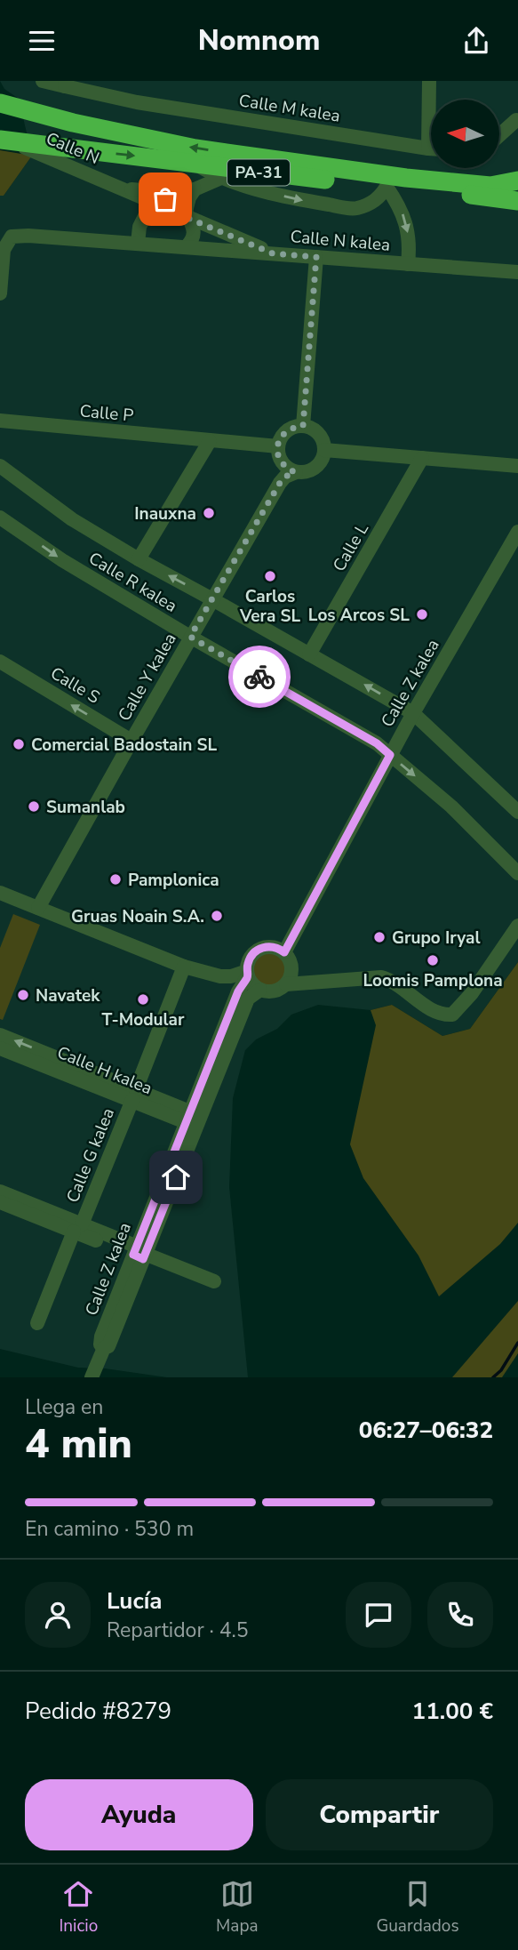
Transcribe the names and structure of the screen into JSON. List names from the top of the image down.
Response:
{
  "streets": {
    "highway": ["PA-31"],
    "street": [
      "Calle M kalea",
      "Calle N",
      "Calle N kalea",
      "Calle P",
      "Calle L",
      "Calle R kalea",
      "Calle Y kalea",
      "Calle Z kalea",
      "Calle S",
      "Calle H kalea",
      "Calle G kalea"
    ]
  },
  "crossings": [
    ["Calle N", "PA-31"],
    ["Calle N", "Calle N kalea"],
    ["Calle P", "Calle Y kalea"],
    ["Calle L", "Calle R kalea"],
    ["Calle R kalea", "Calle Y kalea"],
    ["Calle R kalea", "Calle Z kalea"],
    ["Calle Y kalea", "Calle S"],
    ["Calle Z kalea", "Calle H kalea"],
    ["Calle Z kalea", "Calle G kalea"],
    ["Calle H kalea", "Calle G kalea"]
  ],
  "one_way": ["Calle S"],
  "places": [
    "Inauxna",
    "Carlos Vera SL",
    "Los Arcos SL",
    "Comercial Badostain SL",
    "Sumanlab",
    "Pamplonica",
    "Gruas Noain S.A.",
    "Grupo Iryal",
    "Loomis Pamplona",
    "Navatek",
    "T-Modular"
  ],
  "north": "left",
  "page": {
    "header": "Nomnom",
    "heading": ["4 min", "Llega en", "06:27–06:32"],
    "panel": [
      "Lucía",
      "Repartidor · 4.5",
      "Pedido #8279",
      "11.00 €"
    ],
    "bar": "En camino · 530 m",
    "buttons": ["Ayuda", "Compartir"],
    "tabs": ["Inicio", "Mapa", "Guardados"]
  }
}
